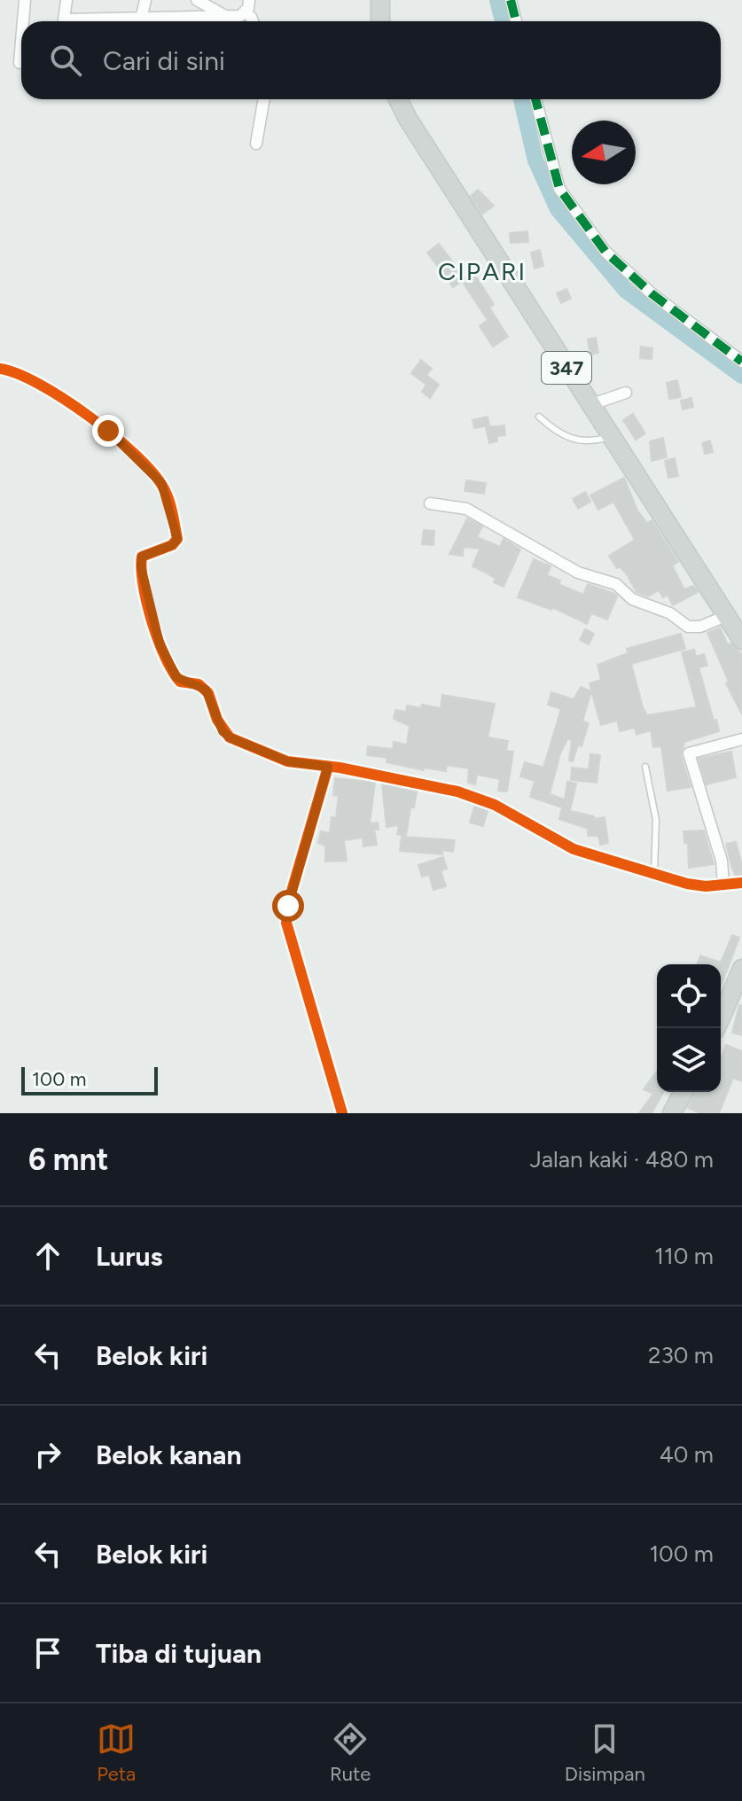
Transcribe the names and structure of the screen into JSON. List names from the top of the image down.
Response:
{
  "streets": {
    "main road": ["347"]
  },
  "districts": ["CIPARI"],
  "scale_bar": "100 m",
  "north": "left",
  "page": {
    "search": "Cari di sini",
    "scale": "100 m",
    "heading": ["6 mnt", "Jalan kaki · 480 m"],
    "list": [
      ["Lurus", "110 m"],
      ["Belok kiri", "230 m"],
      ["Belok kanan", "40 m"],
      ["Belok kiri", "100 m"],
      "Tiba di tujuan"
    ],
    "nav": ["Peta", "Rute", "Disimpan"]
  }
}
